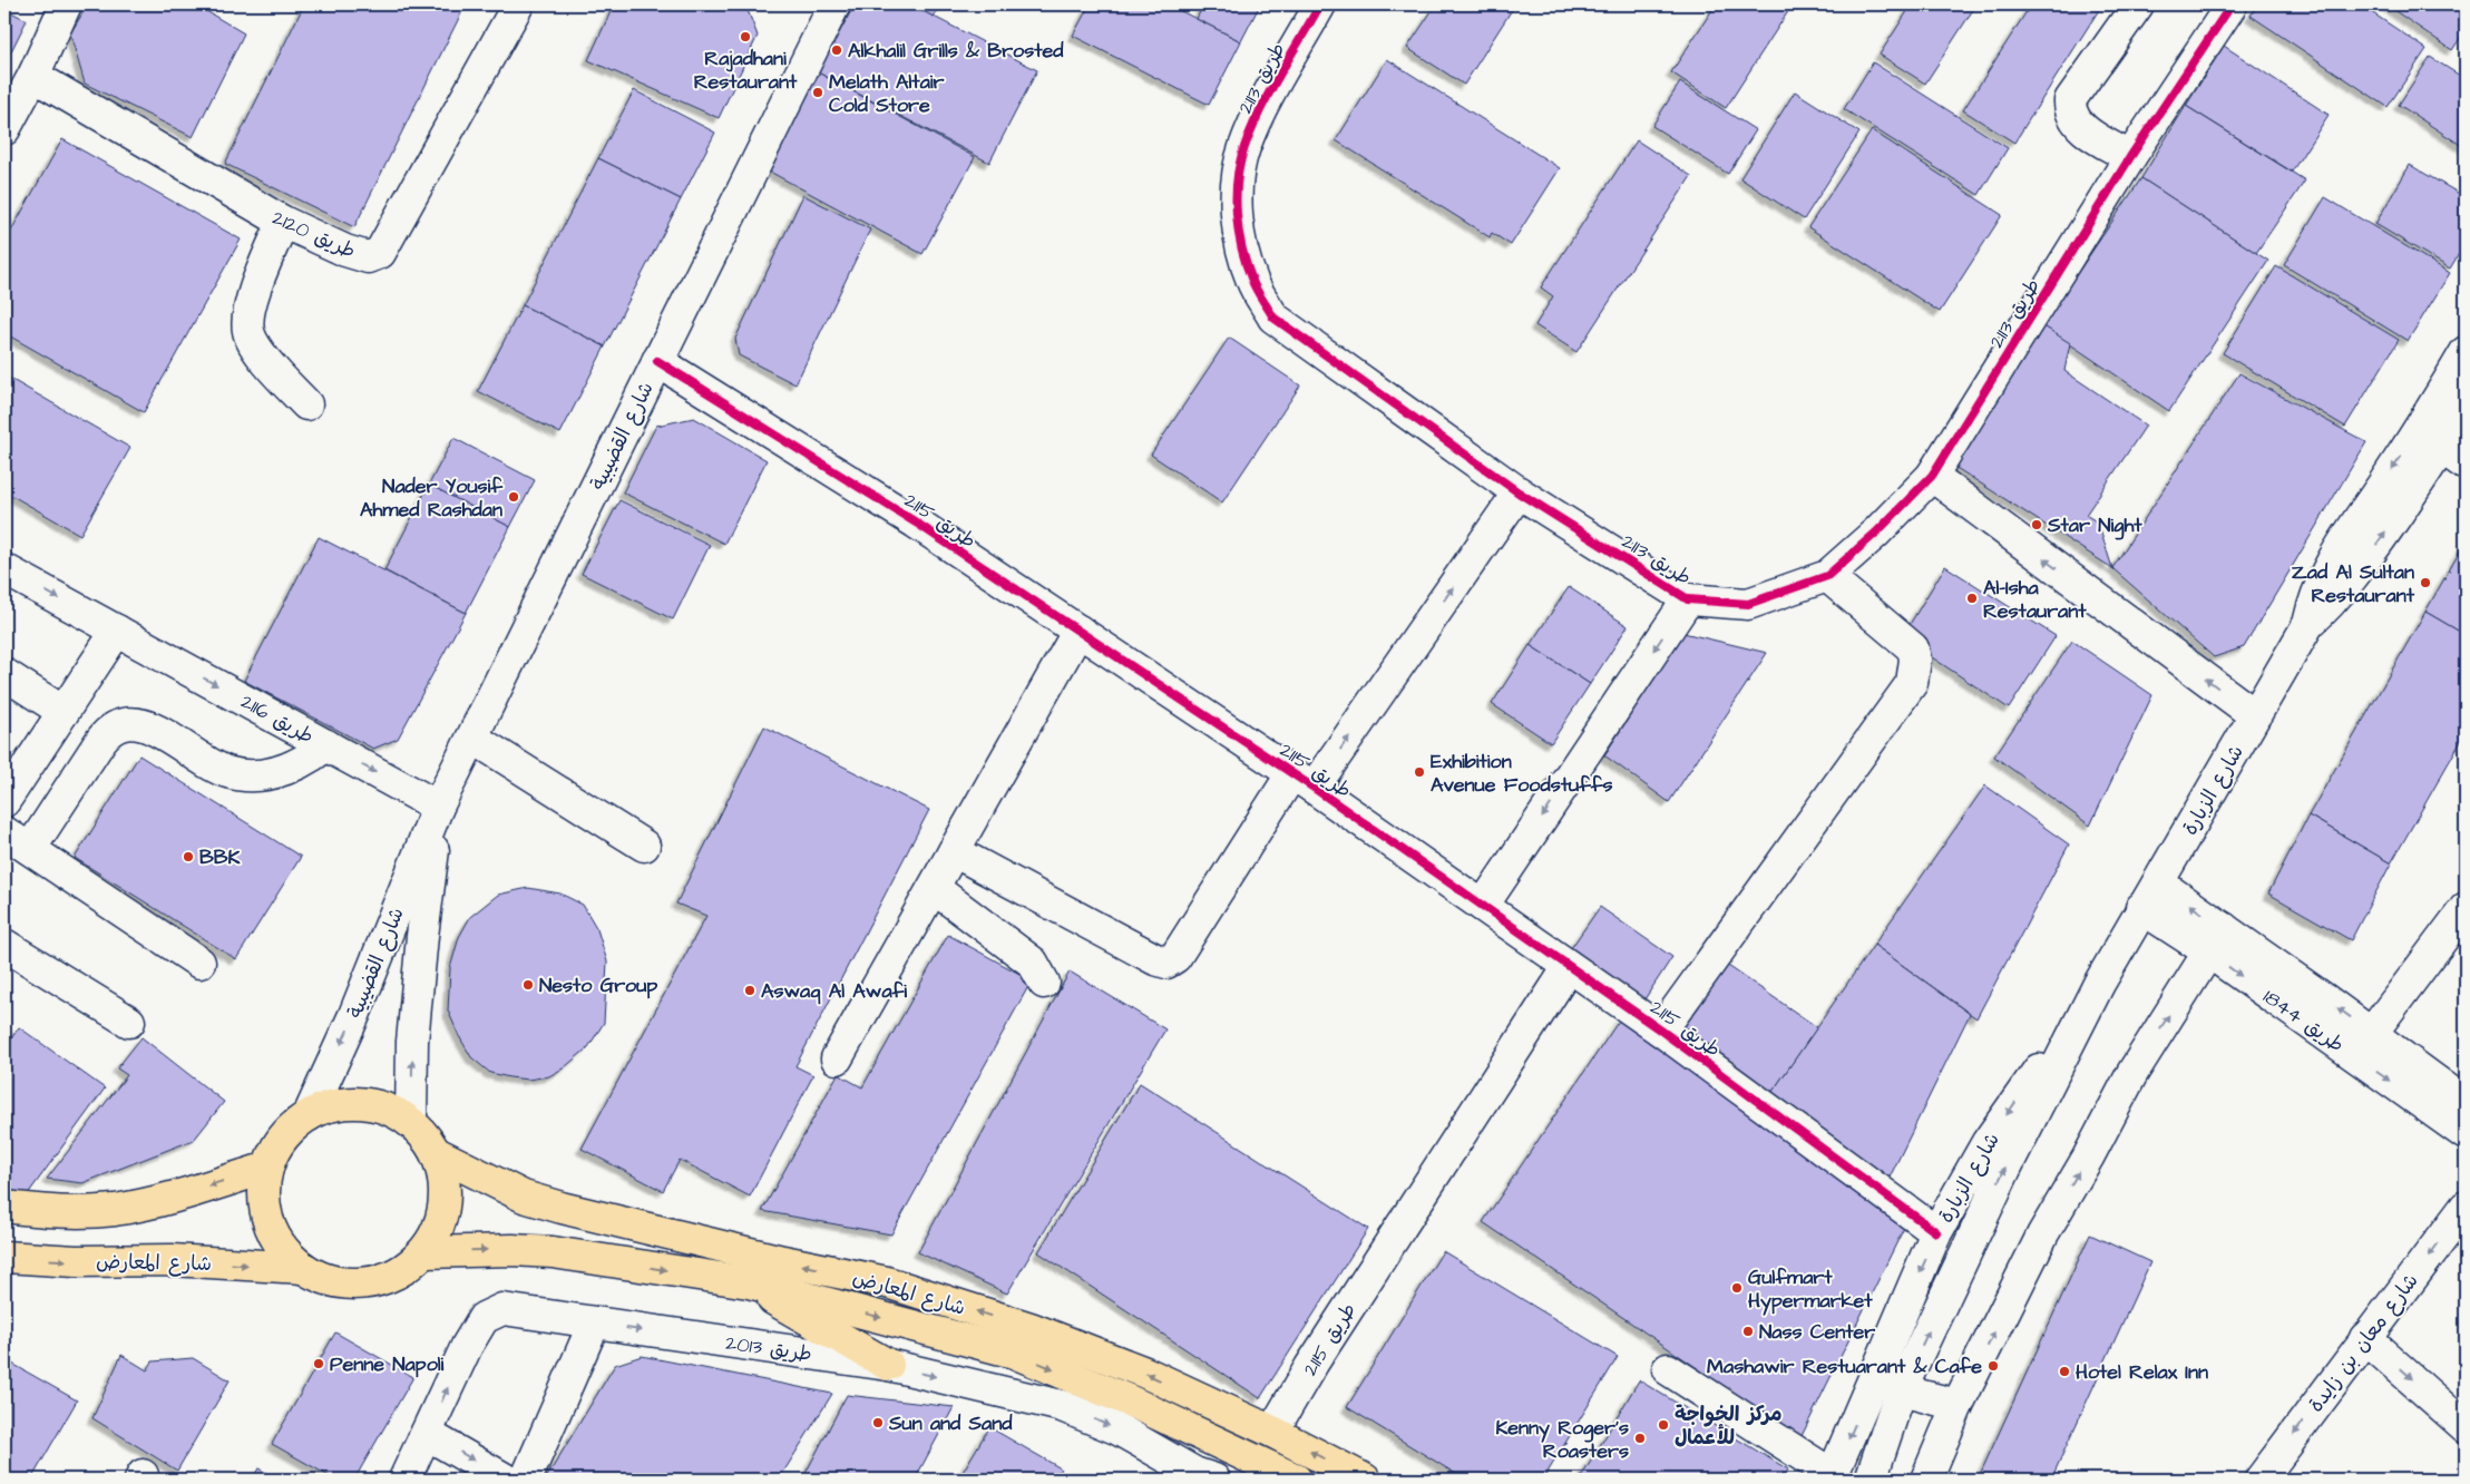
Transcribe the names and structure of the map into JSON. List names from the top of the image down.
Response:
{
  "streets": {
    "main road": ["شارع المعارض"],
    "street": [
      "طريق 2113",
      "طريق 2120",
      "شارع القضيبية",
      "طريق 2115",
      "طريق 2116",
      "شارع الزبارة",
      "طريق 1844",
      "شارع معان بن زايدة",
      "طريق 2013"
    ]
  },
  "crossings": [
    ["طريق 2113", "طريق 2115"],
    ["شارع القضيبية", "طريق 2115"],
    ["شارع القضيبية", "طريق 2116"],
    ["شارع القضيبية", "شارع المعارض"],
    ["طريق 2115", "شارع الزبارة"],
    ["طريق 2115", "شارع المعارض"],
    ["شارع الزبارة", "طريق 1844"]
  ],
  "one_way": ["شارع معان بن زايدة", "طريق 2013"],
  "places": [
    "Rajadhani Restaurant",
    "Alkhalil Grills & Brosted",
    "Melath Altair Cold Store",
    "Nader Yousif Ahmed Rashdan",
    "Star Night",
    "Zad Al Sultan Restaurant",
    "Al-Isha Restaurant",
    "Exhibition Avenue Foodstuffs",
    "BBK",
    "Nesto Group",
    "Aswaq Al Awafi",
    "Gulfmart Hypermarket",
    "Nass Center",
    "Penne Napoli",
    "Mashawir Restuarant & Cafe",
    "Hotel Relax Inn",
    "Sun and Sand",
    "مركز الخواجة للأعمال",
    "Kenny Roger's Roasters"
  ]
}
